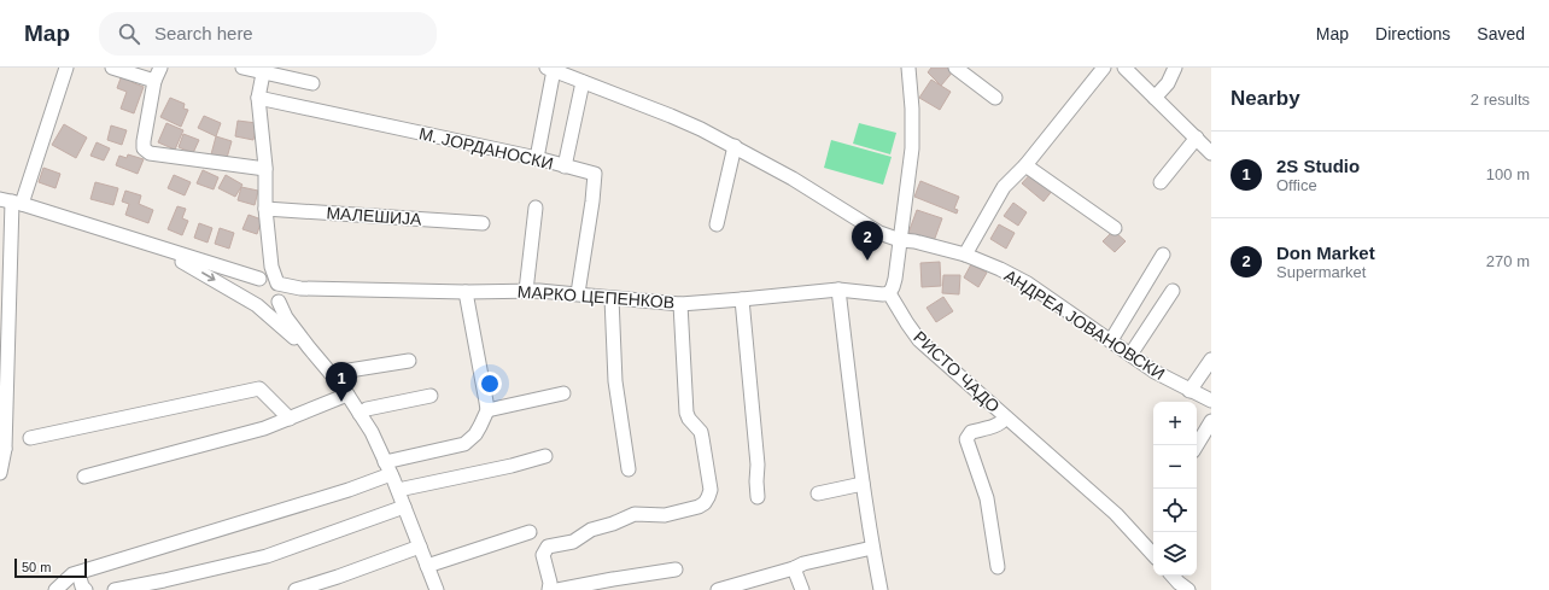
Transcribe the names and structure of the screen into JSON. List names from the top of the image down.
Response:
{
  "streets": {
    "street": [
      "М. ЈОРДАНОСКИ",
      "МАЛЕШИЈА",
      "МАРКО ЦЕПЕНКОВ",
      "АНДРЕА ЈОВАНОВСКИ",
      "РИСТО ЧАДО"
    ]
  },
  "crossings": [
    ["М. ЈОРДАНОСКИ", "МАРКО ЦЕПЕНКОВ"],
    ["МАРКО ЦЕПЕНКОВ", "РИСТО ЧАДО"]
  ],
  "scale_bar": "50 m",
  "page": {
    "header": "Map",
    "search": "Search here",
    "nav": ["Map", "Directions", "Saved"],
    "heading": ["Nearby", "2 results"],
    "list": [
      {
        "mark": "1",
        "name": "2S Studio",
        "note": "Office",
        "value": "100 m"
      },
      {
        "mark": "2",
        "name": "Don Market",
        "note": "Supermarket",
        "value": "270 m"
      }
    ],
    "pins": ["2", "1"],
    "map_buttons": ["+", "−"],
    "scale": "50 m"
  }
}
